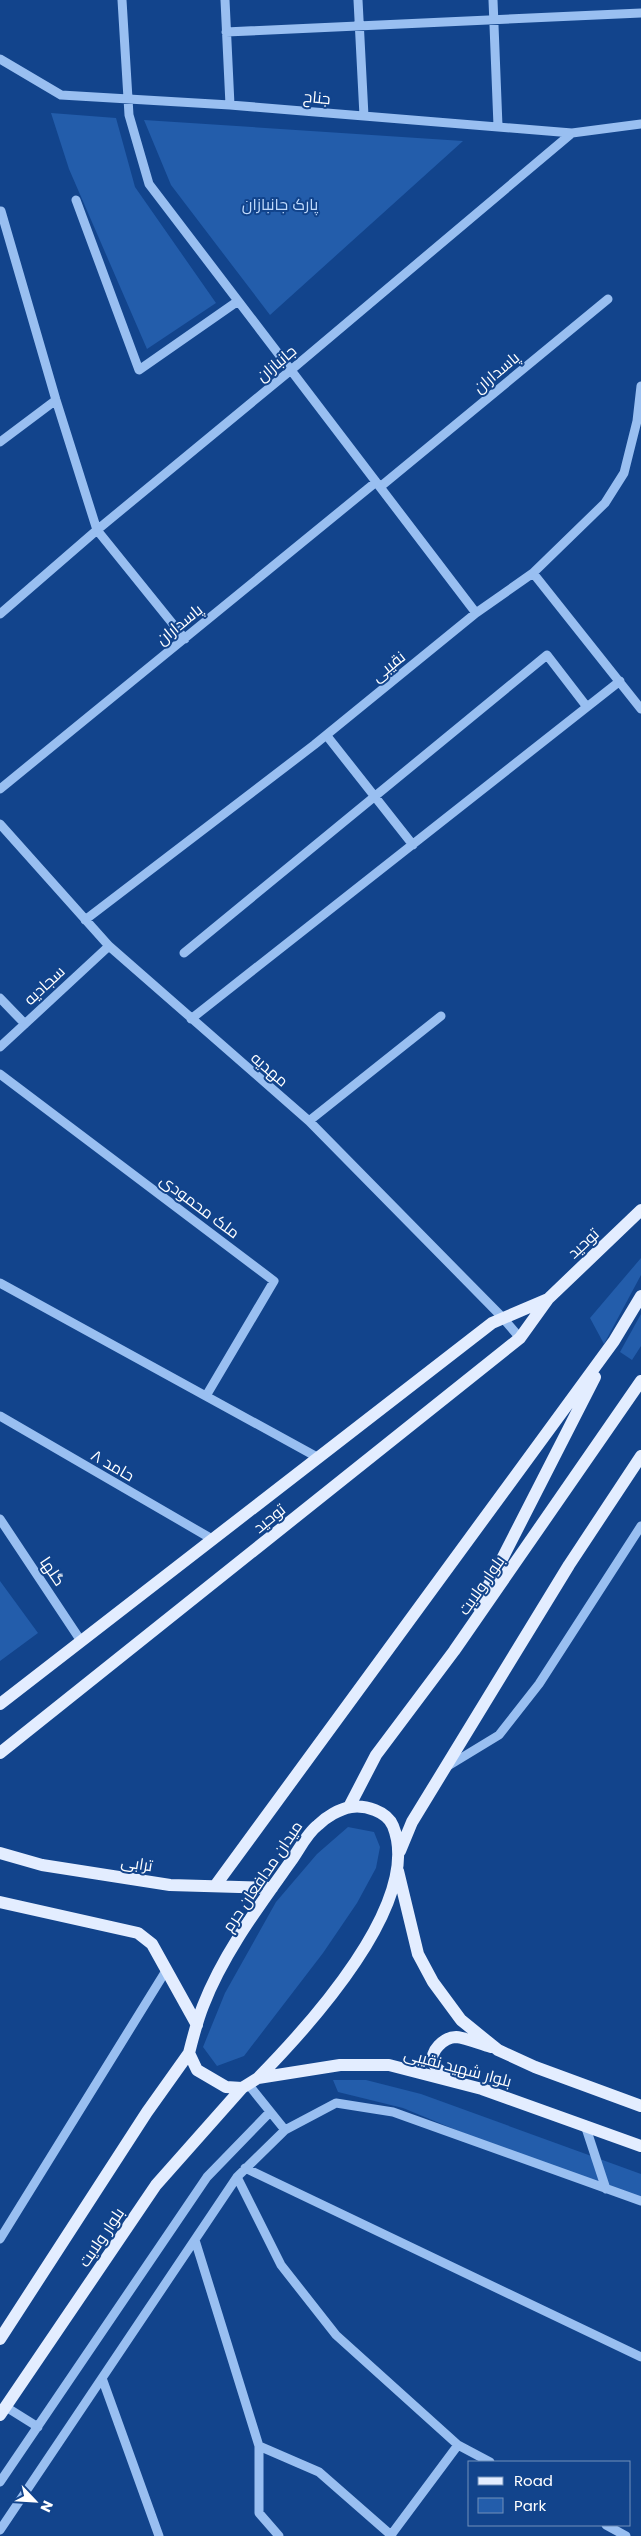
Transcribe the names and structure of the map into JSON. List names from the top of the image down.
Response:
{
  "streets": {
    "main road": [
      "توحید",
      "بلوار ولایت",
      "ترابی",
      "میدان مدافعان حرم",
      "بلوار شهید نقیبی"
    ],
    "street": [
      "جناح",
      "جانبازان",
      "پاسداران",
      "نقیبی",
      "سجادیه",
      "مهدیه",
      "ملک محمودی",
      "حامد ۸",
      "گلها"
    ]
  },
  "crossings": [
    ["جناح", "جانبازان"],
    ["نقیبی", "مهدیه"],
    ["سجادیه", "مهدیه"],
    ["مهدیه", "توحید"],
    ["توحید", "حامد ۸"],
    ["توحید", "گلها"],
    ["بلوار ولایت", "میدان مدافعان حرم"],
    ["بلوار ولایت", "بلوار شهید نقیبی"],
    ["ترابی", "میدان مدافعان حرم"]
  ],
  "parks": ["پارک جانبازان"],
  "legend": ["Road", "Park"],
  "north": "bottom right"
}
